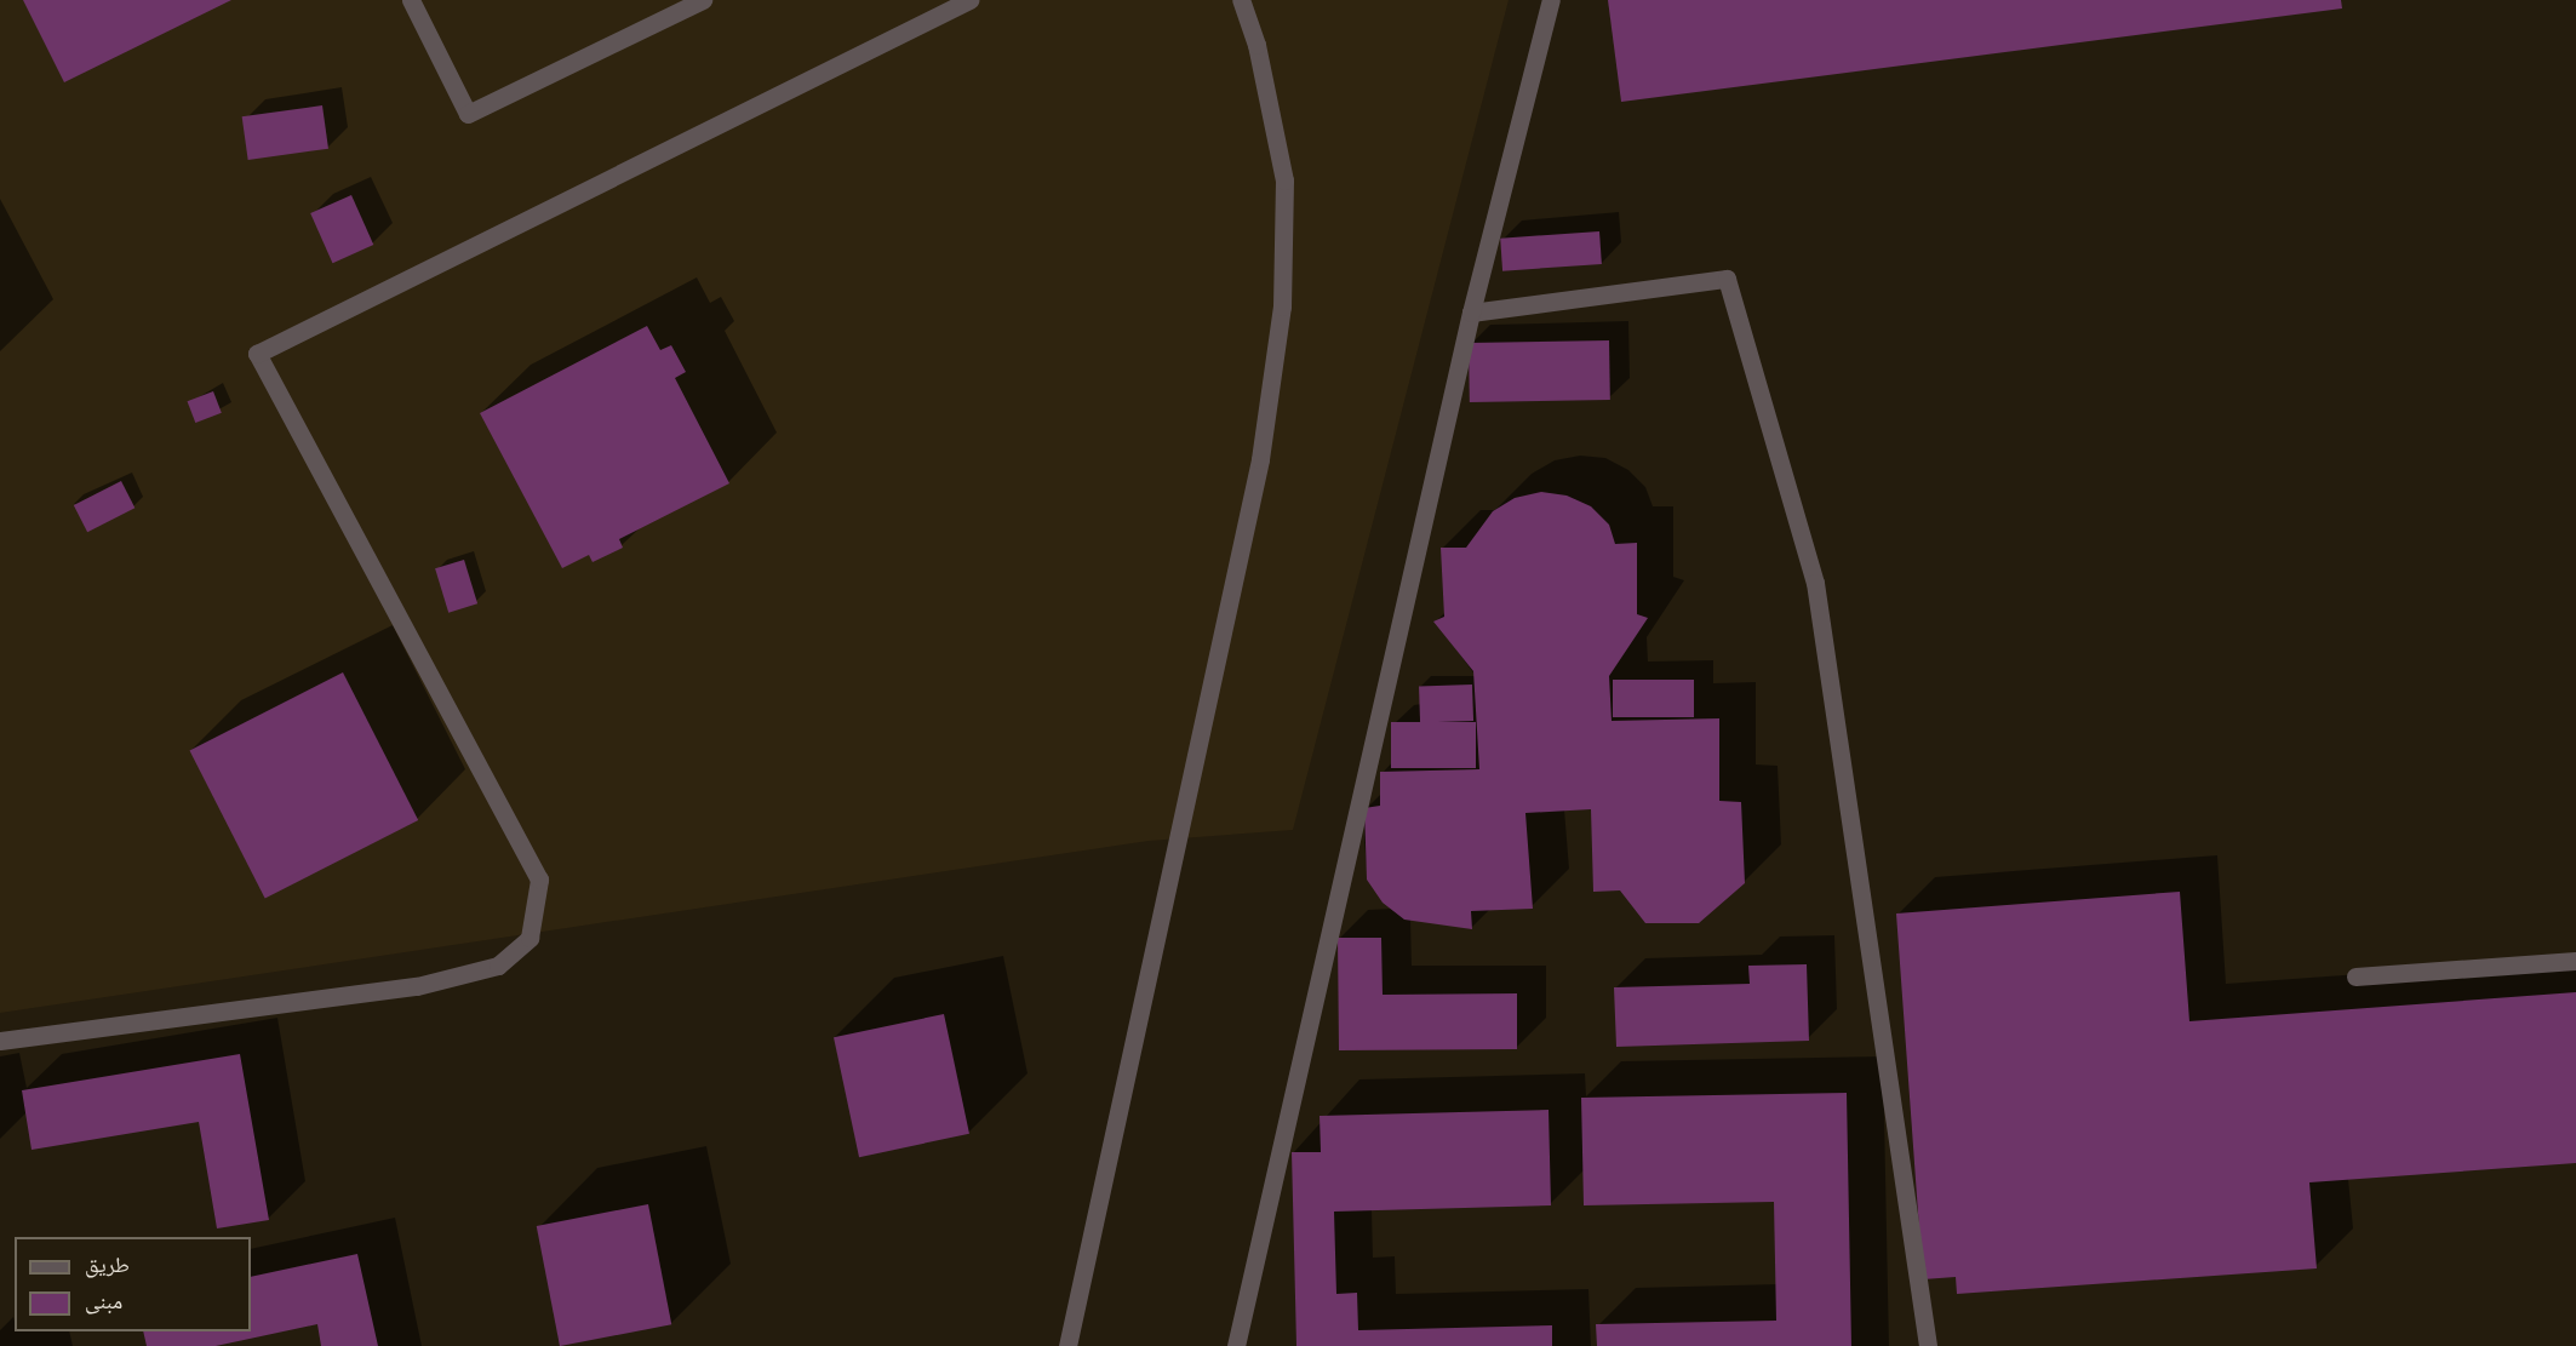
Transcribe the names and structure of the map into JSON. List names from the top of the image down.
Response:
{
  "legend": ["طريق", "مبنى"]
}
